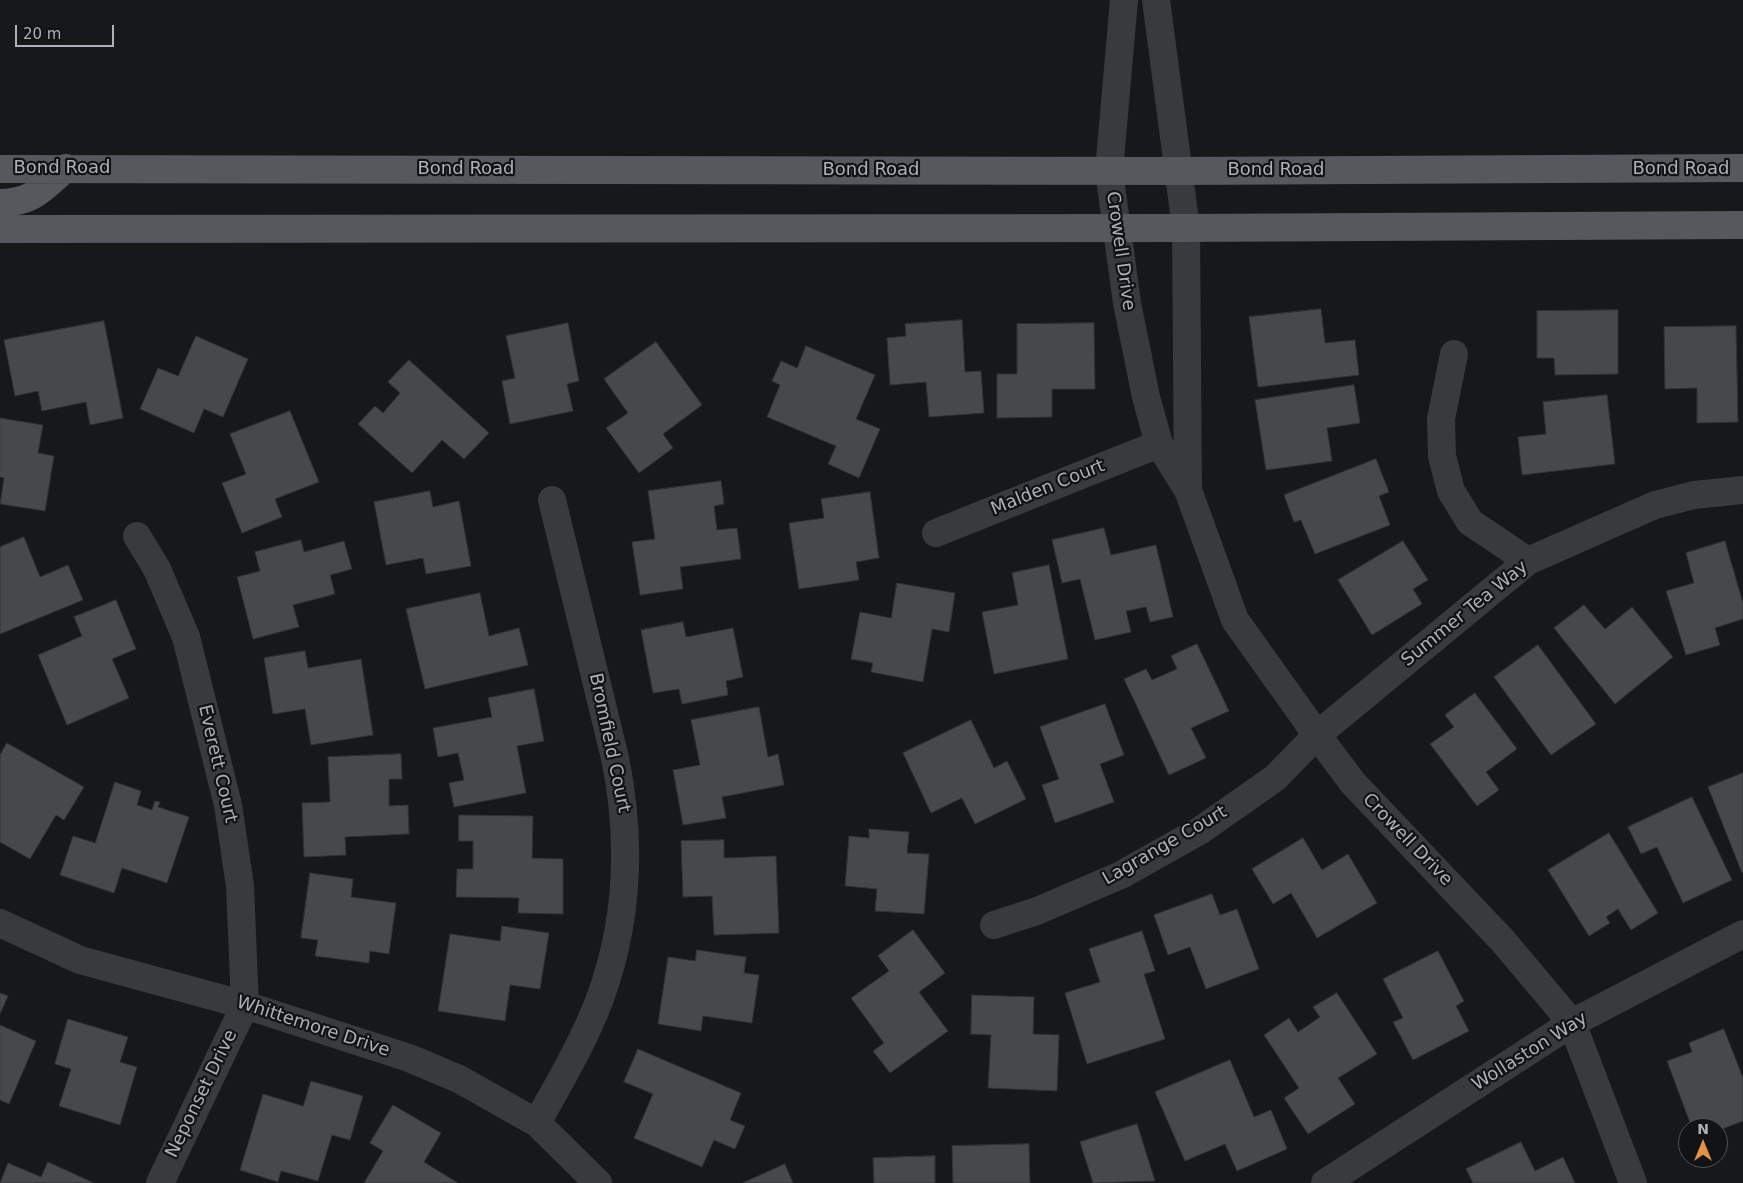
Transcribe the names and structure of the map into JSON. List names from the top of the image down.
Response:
{
  "streets": {
    "main road": ["Bond Road"],
    "street": [
      "Crowell Drive",
      "Malden Court",
      "Summer Tea Way",
      "Bromfield Court",
      "Everett Court",
      "Lagrange Court",
      "Whittemore Drive",
      "Wollaston Way",
      "Neponset Drive"
    ]
  },
  "crossings": [
    ["Bond Road", "Crowell Drive"],
    ["Crowell Drive", "Malden Court"],
    ["Crowell Drive", "Summer Tea Way"],
    ["Crowell Drive", "Lagrange Court"],
    ["Crowell Drive", "Wollaston Way"],
    ["Summer Tea Way", "Lagrange Court"],
    ["Bromfield Court", "Whittemore Drive"],
    ["Everett Court", "Whittemore Drive"],
    ["Everett Court", "Neponset Drive"],
    ["Whittemore Drive", "Neponset Drive"]
  ],
  "scale_bar": "20 m",
  "north": "top"
}
